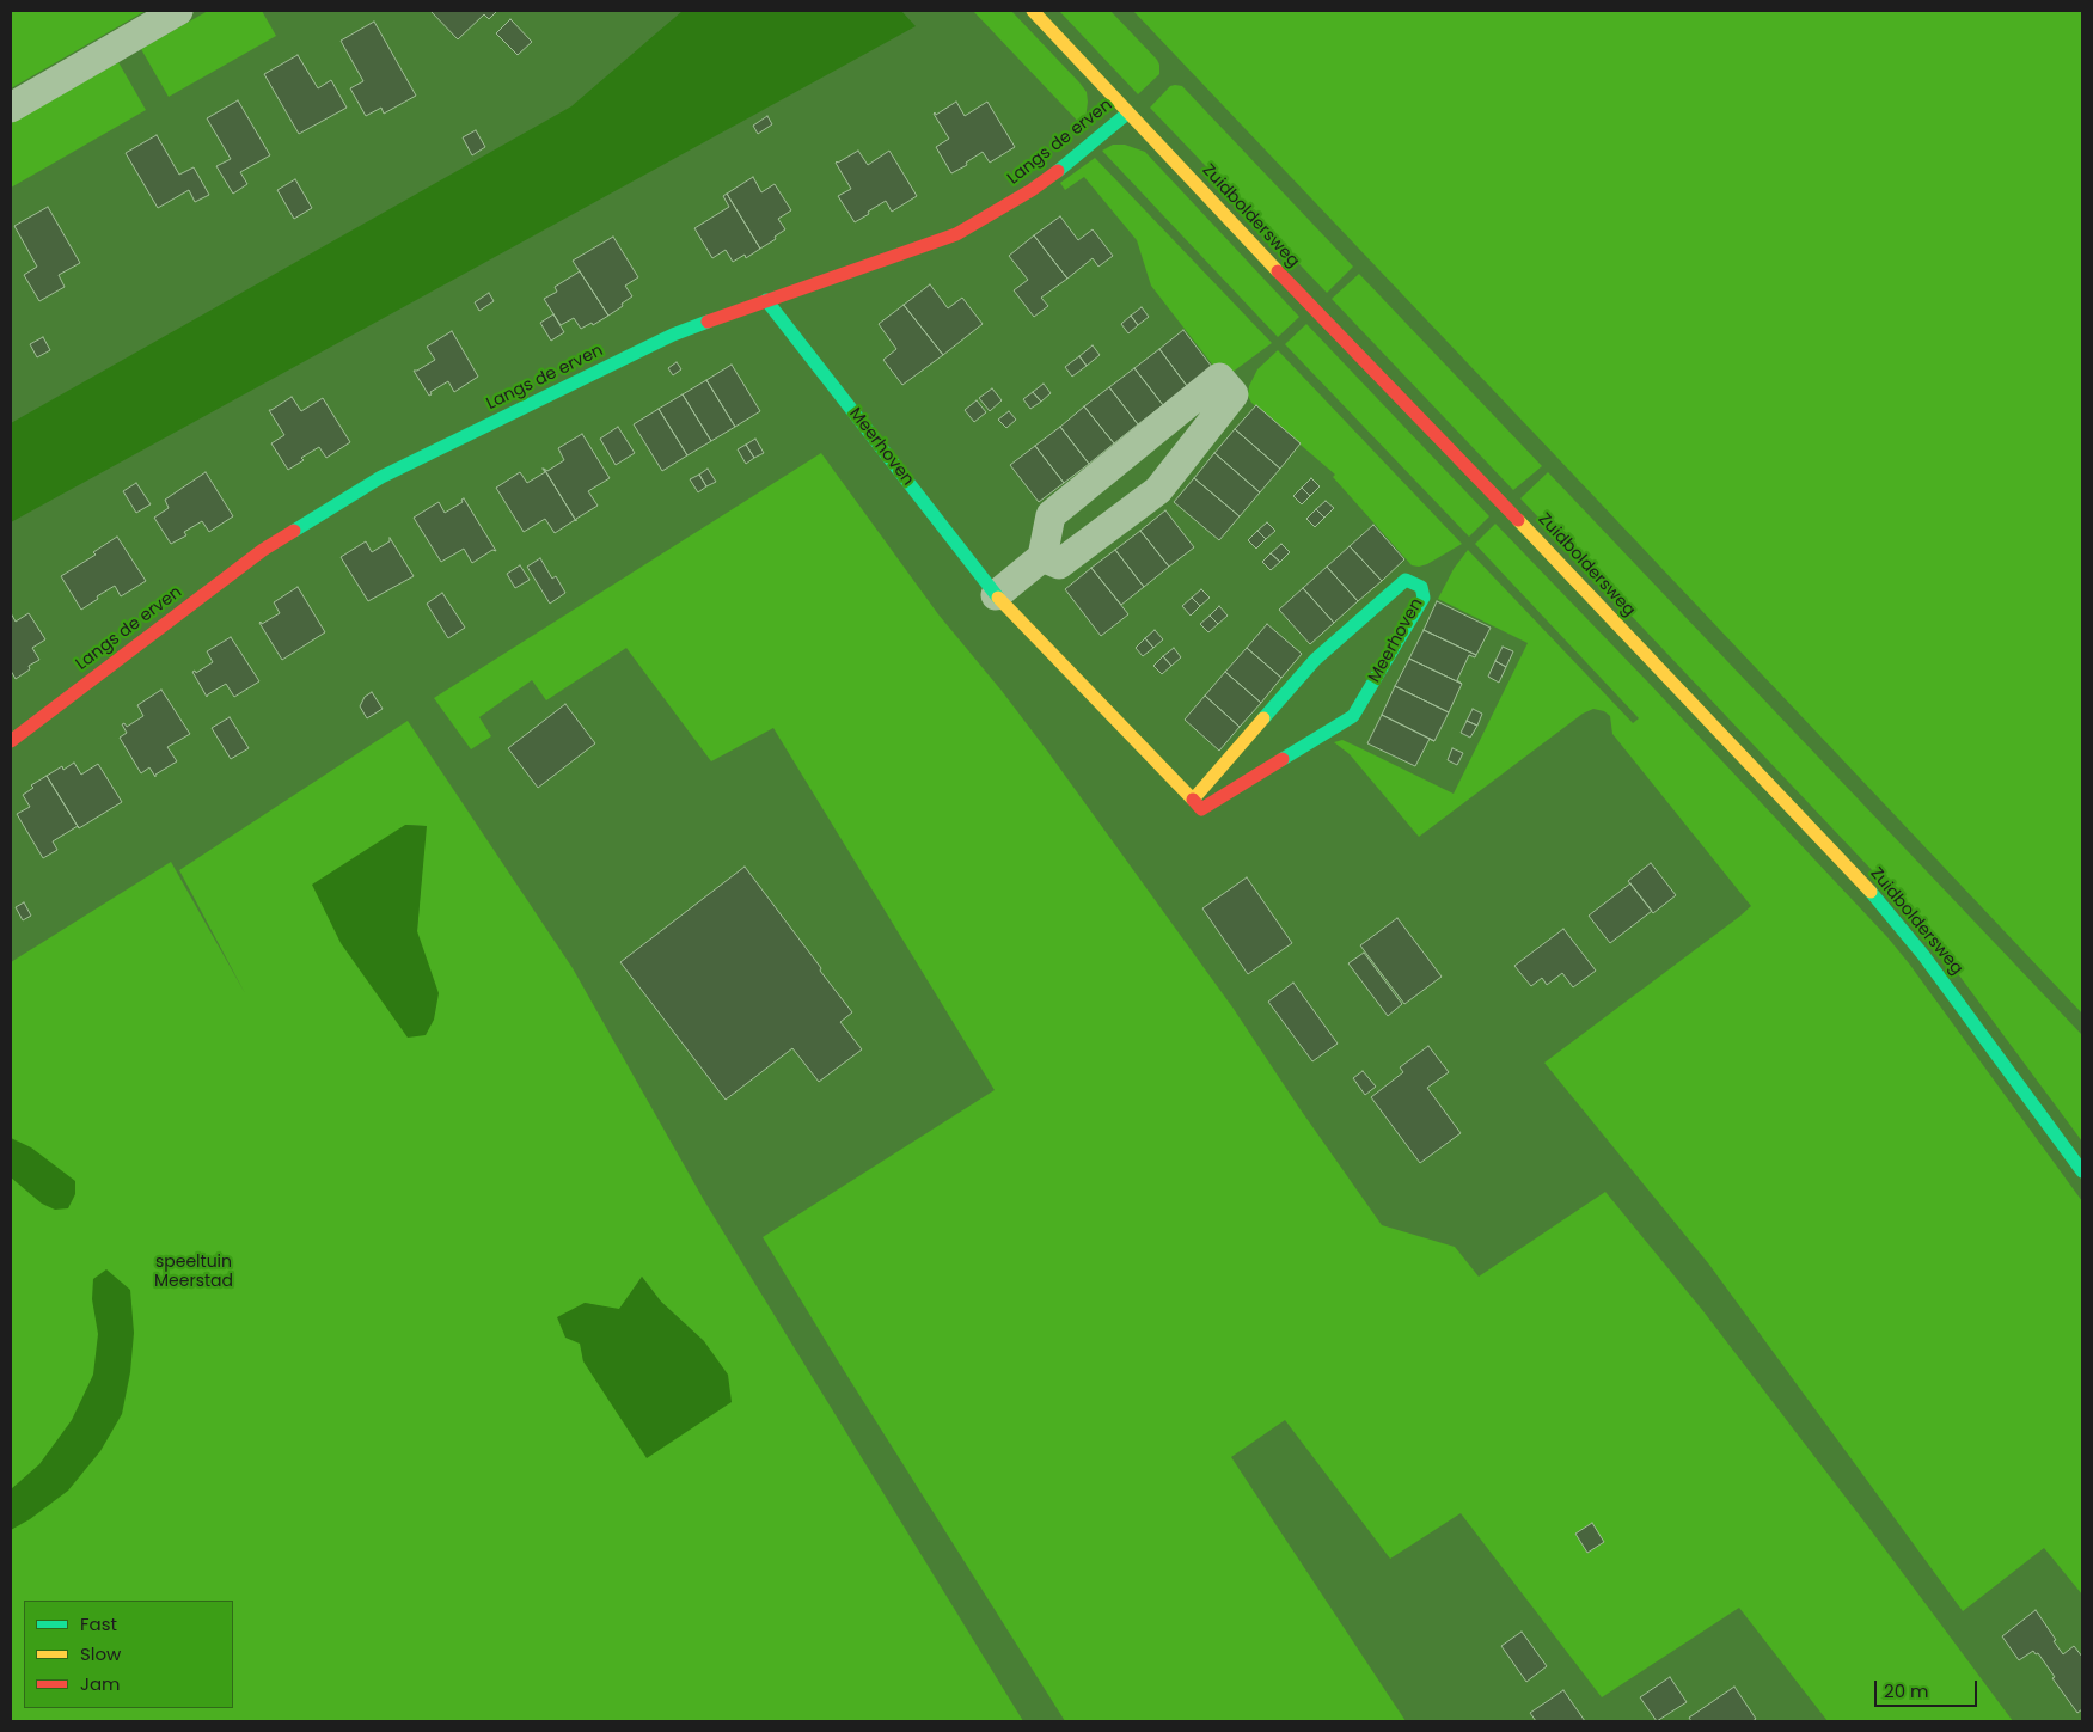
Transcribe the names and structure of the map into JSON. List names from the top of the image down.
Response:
{
  "streets": {
    "street": ["Langs de erven", "Zuidboldersweg", "Meerhoven"]
  },
  "crossings": [
    ["Langs de erven", "Zuidboldersweg"],
    ["Langs de erven", "Meerhoven"]
  ],
  "parks": ["speeltuin Meerstad"],
  "legend": ["Fast", "Slow", "Jam"],
  "scale_bar": "20 m"
}
